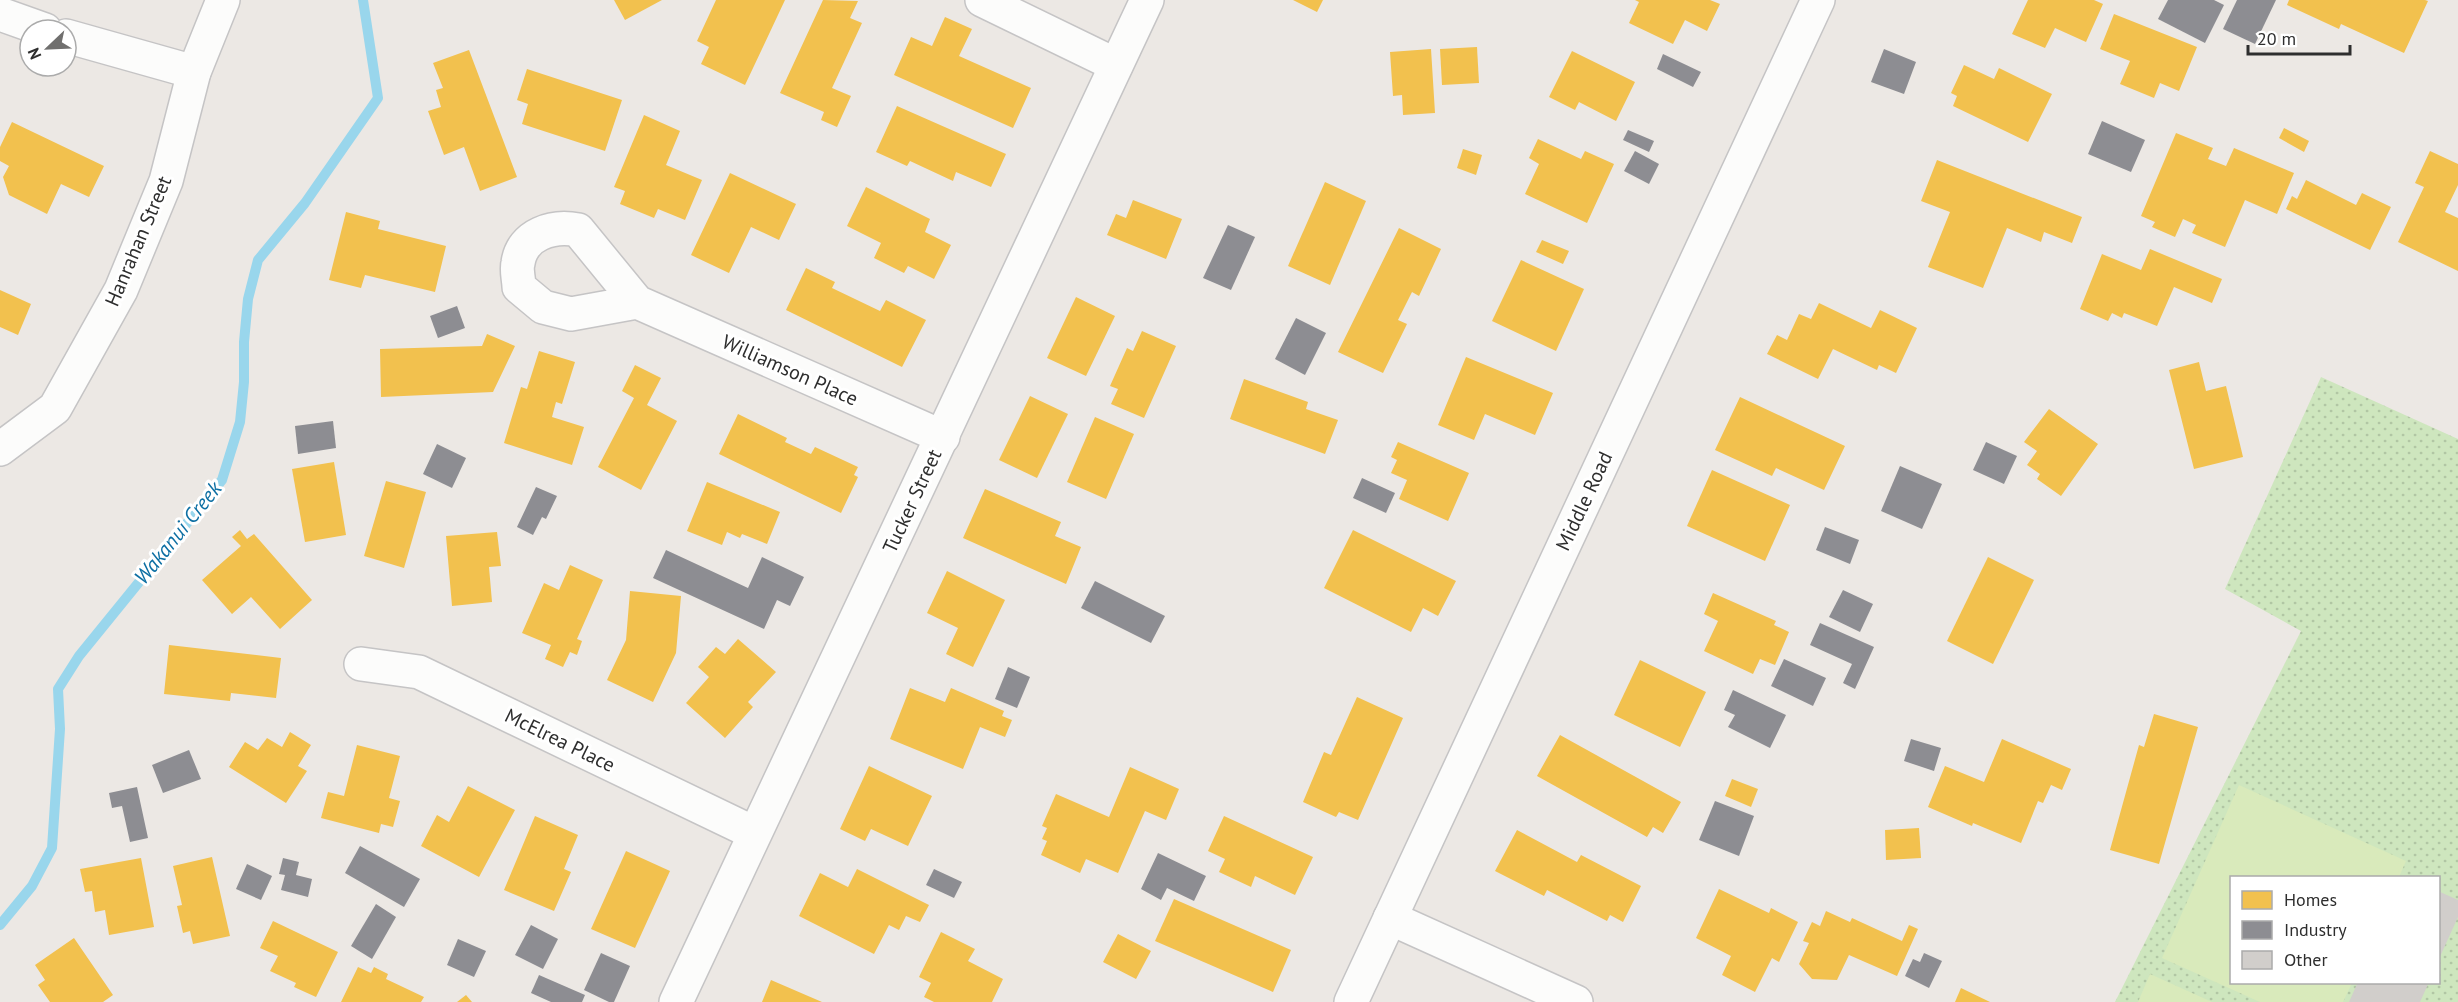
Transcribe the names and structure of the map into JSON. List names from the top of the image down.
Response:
{
  "streets": {
    "street": [
      "Hanrahan Street",
      "Williamson Place",
      "Tucker Street",
      "Middle Road",
      "McElrea Place"
    ]
  },
  "crossings": [
    ["Williamson Place", "Tucker Street"],
    ["Tucker Street", "McElrea Place"]
  ],
  "water": ["Wakanui Creek"],
  "legend": ["Homes", "Industry", "Other"],
  "scale_bar": "20 m",
  "north": "bottom left"
}
